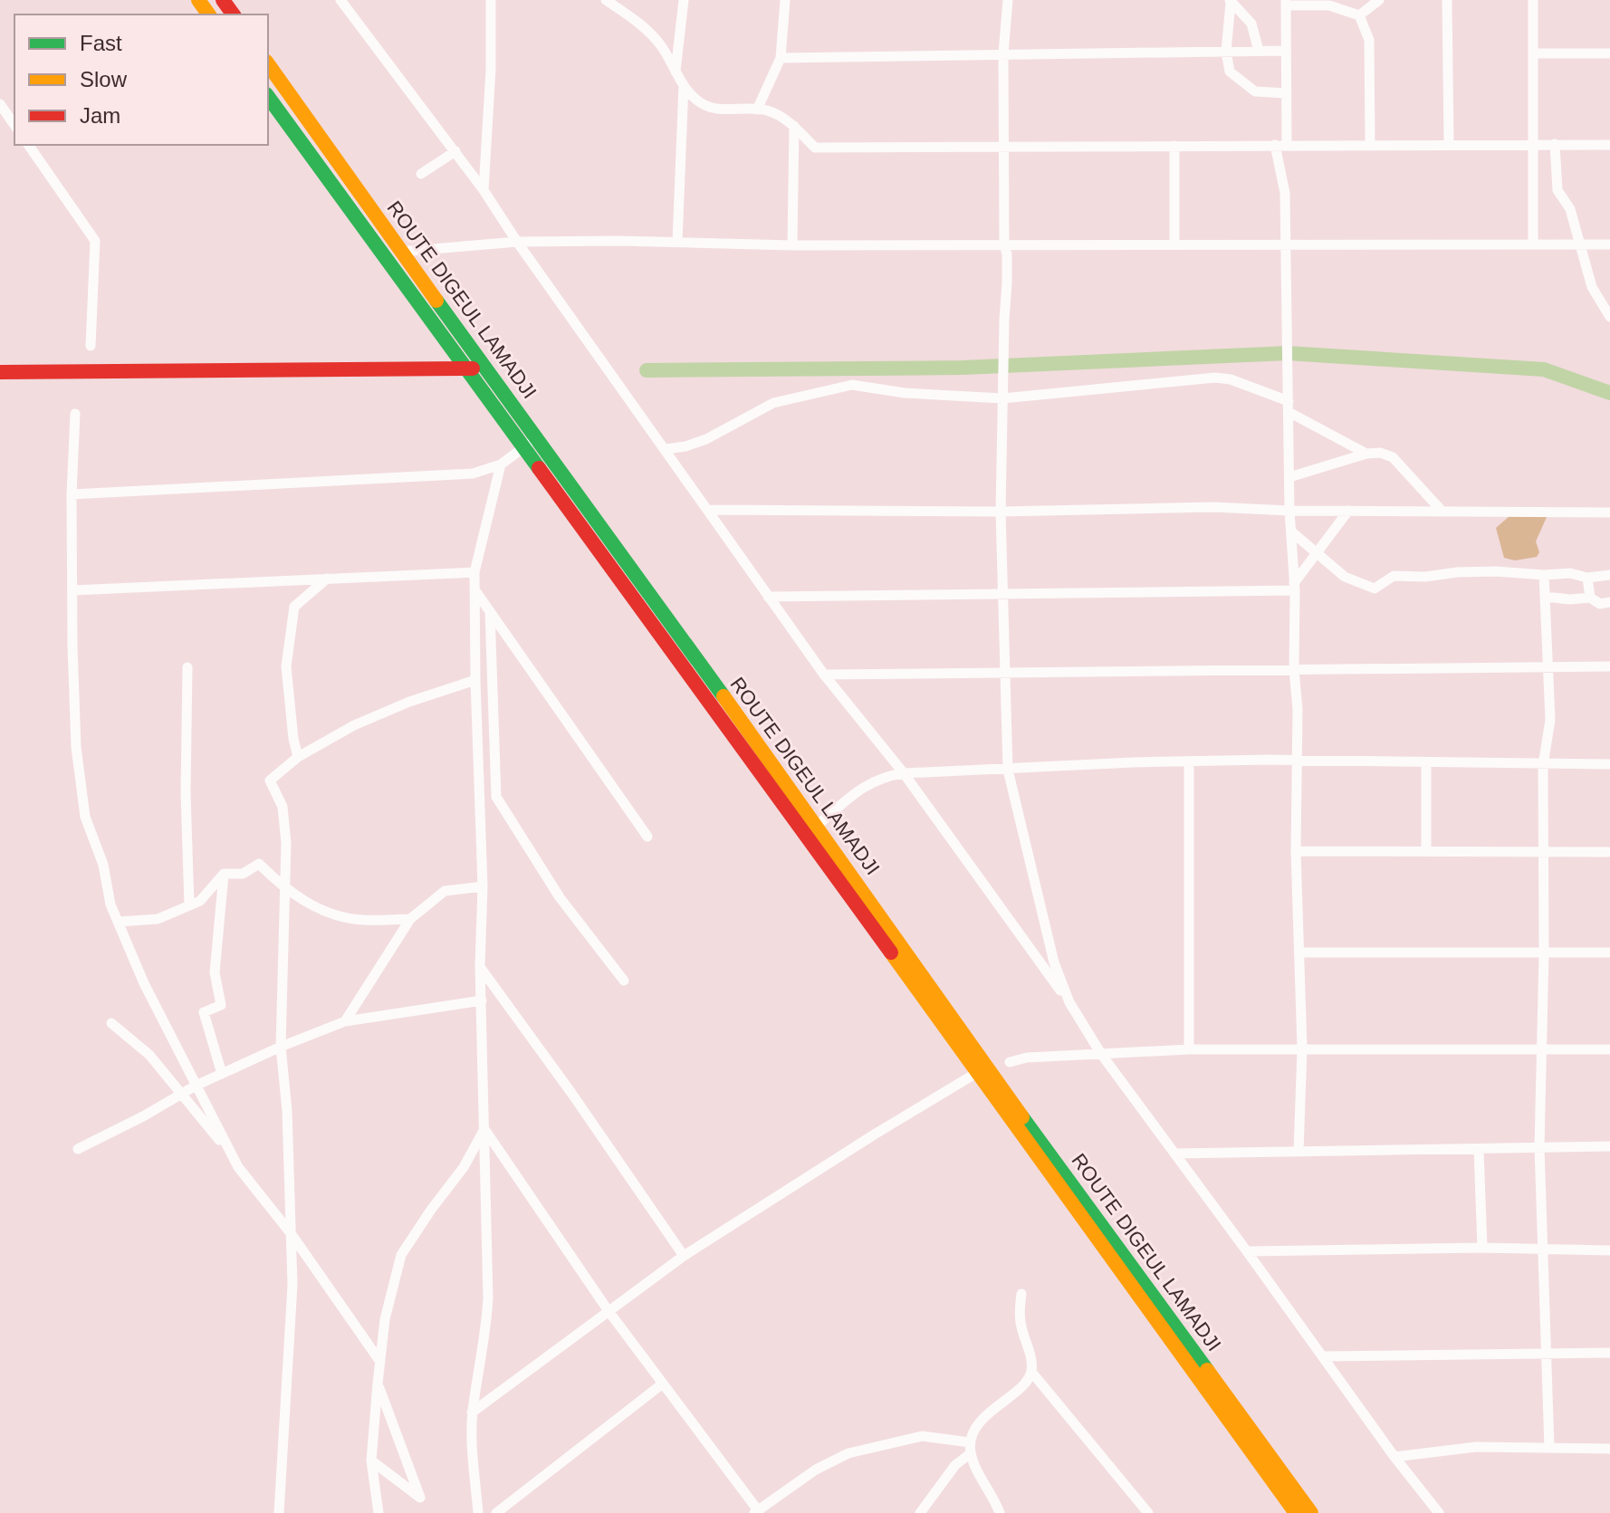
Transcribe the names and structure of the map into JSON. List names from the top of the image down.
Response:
{
  "streets": {
    "main road": ["ROUTE DIGEUL LAMADJI"]
  },
  "legend": ["Fast", "Slow", "Jam"]
}
